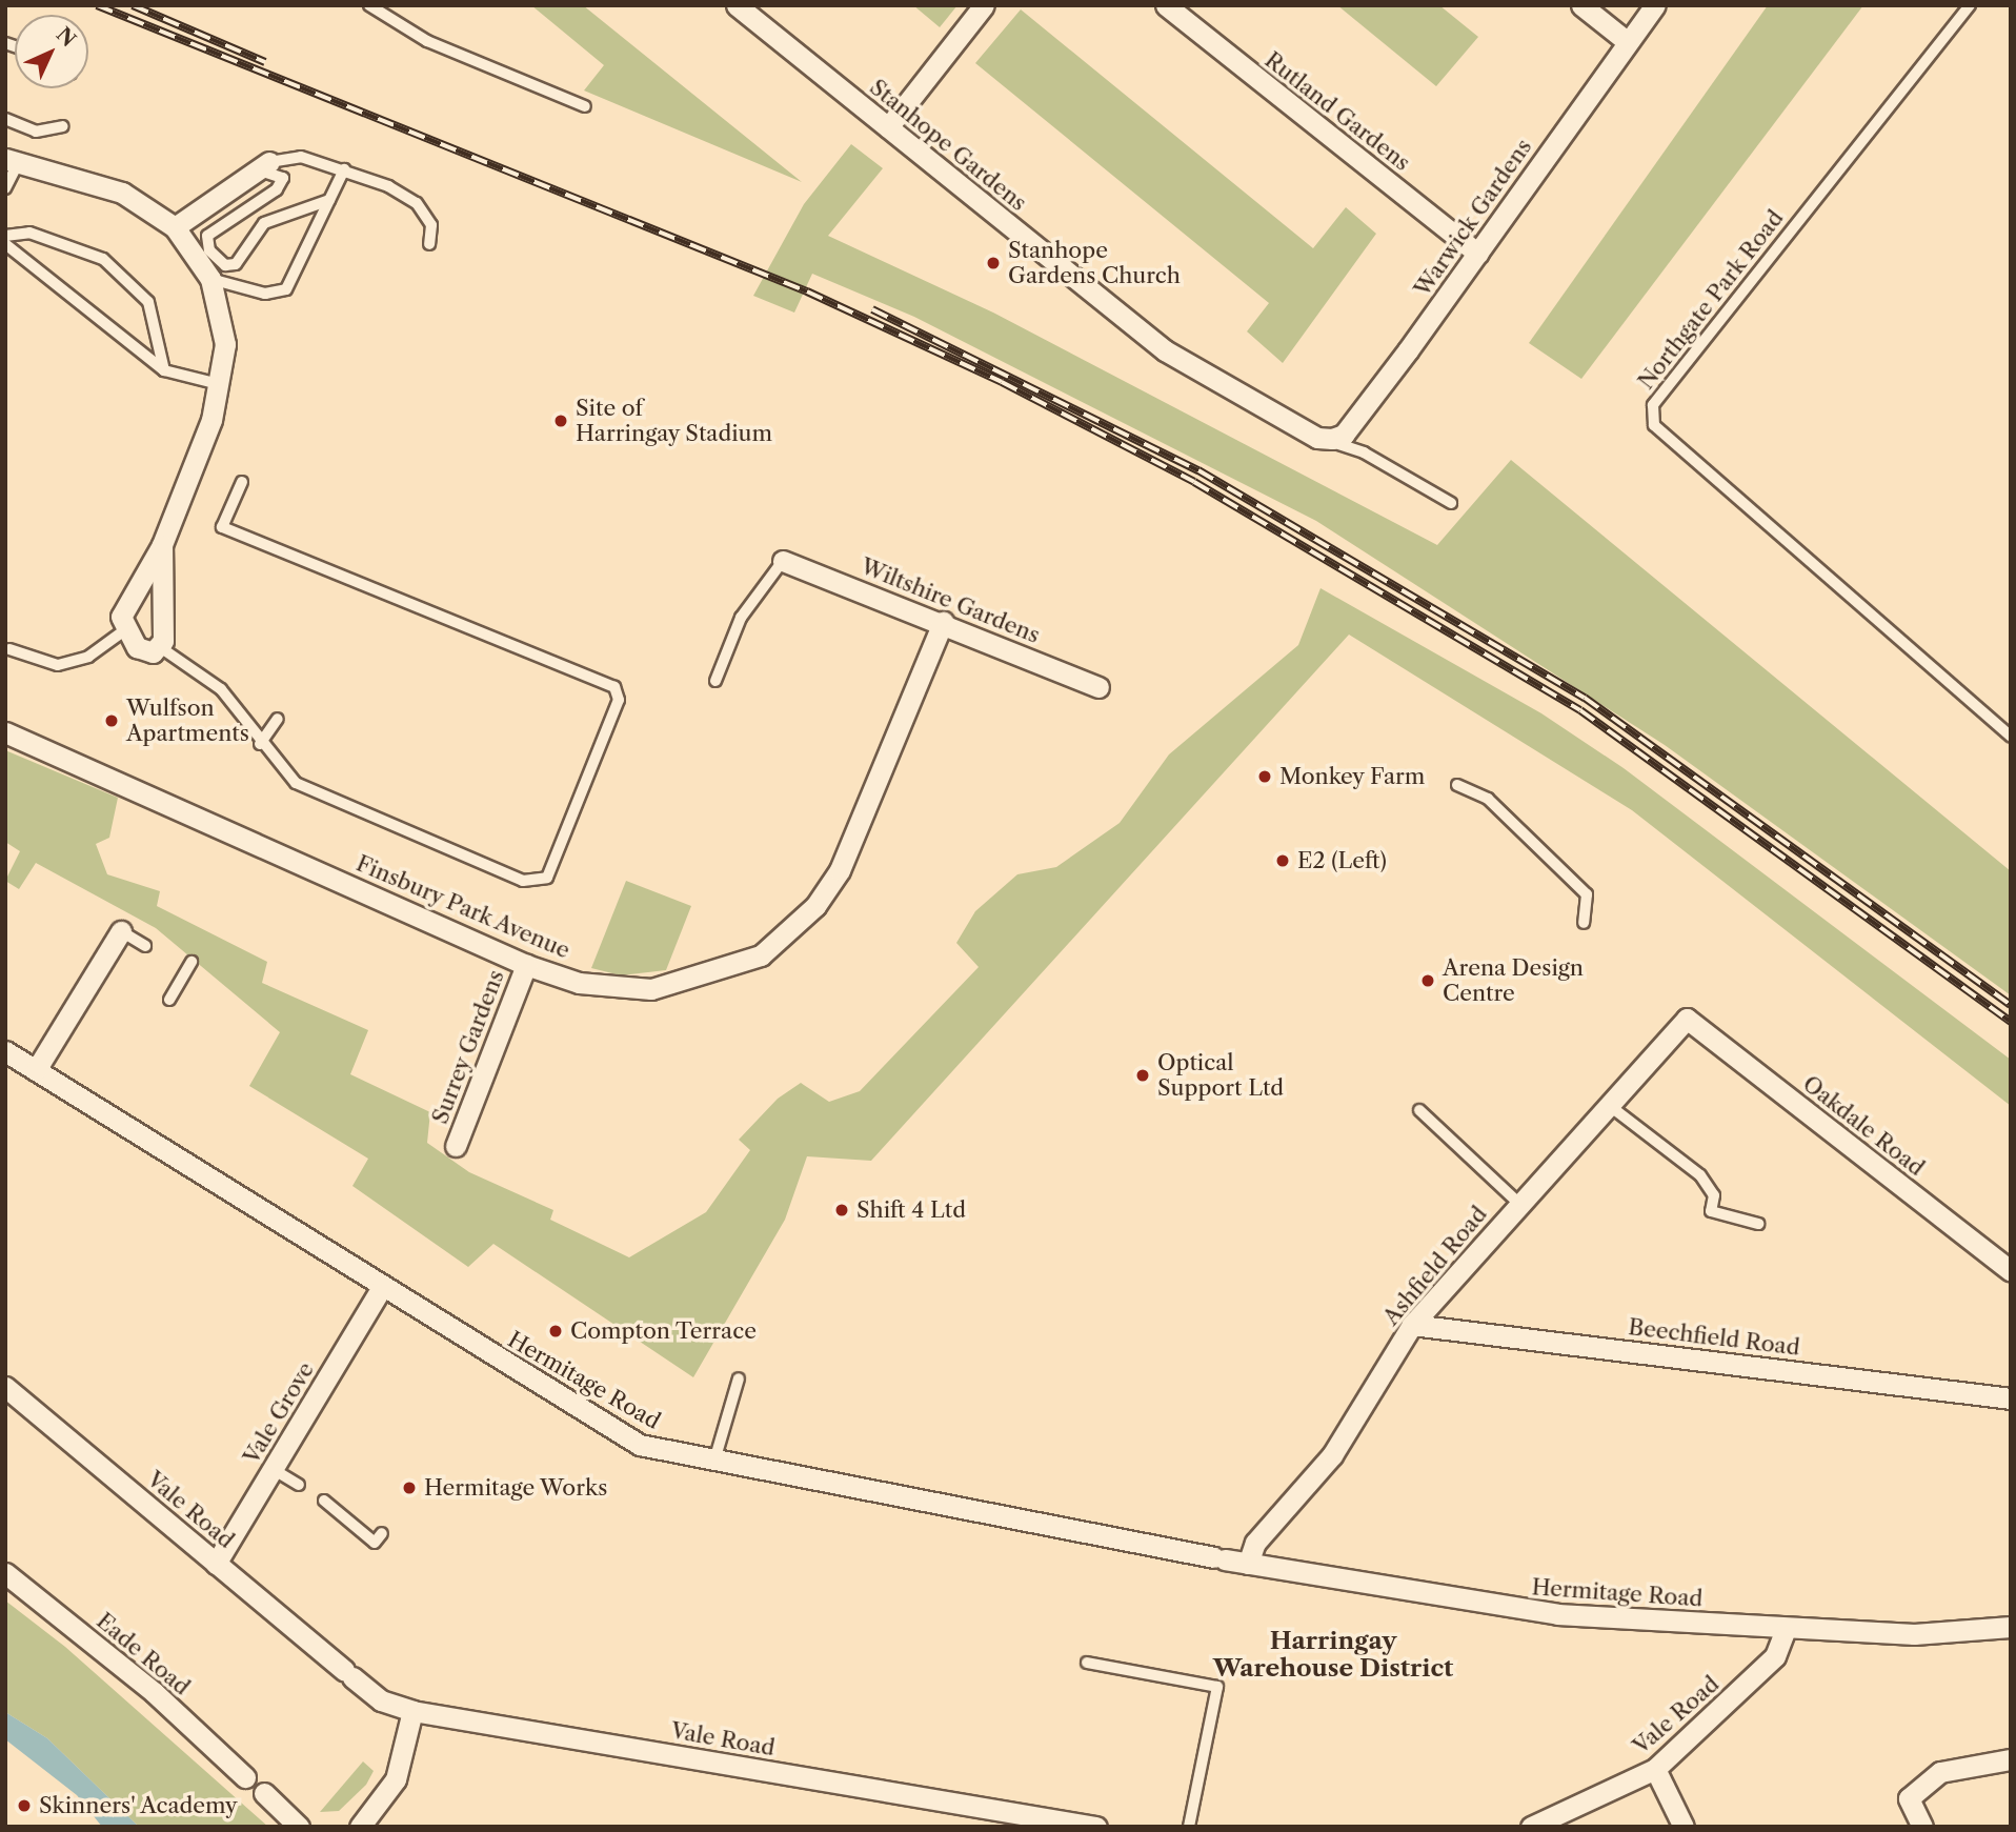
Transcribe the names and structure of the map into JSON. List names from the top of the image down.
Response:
{
  "streets": {
    "street": [
      "Rutland Gardens",
      "Stanhope Gardens",
      "Warwick Gardens",
      "Wiltshire Gardens",
      "Finsbury Park Avenue",
      "Surrey Gardens",
      "Oakdale Road",
      "Ashfield Road",
      "Beechfield Road",
      "Hermitage Road",
      "Vale Grove",
      "Vale Road",
      "Eade Road"
    ],
    "lane": ["Northgate Park Road"]
  },
  "crossings": [
    ["Rutland Gardens", "Warwick Gardens"],
    ["Stanhope Gardens", "Warwick Gardens"],
    ["Wiltshire Gardens", "Finsbury Park Avenue"],
    ["Finsbury Park Avenue", "Surrey Gardens"],
    ["Oakdale Road", "Ashfield Road"],
    ["Ashfield Road", "Beechfield Road"],
    ["Ashfield Road", "Hermitage Road"],
    ["Hermitage Road", "Vale Grove"],
    ["Hermitage Road", "Vale Road"],
    ["Vale Grove", "Vale Road"]
  ],
  "districts": ["Harringay Warehouse District"],
  "places": [
    "Stanhope Gardens Church",
    "Site of Harringay Stadium",
    "Wulfson Apartments",
    "Monkey Farm",
    "E2 (Left)",
    "Arena Design Centre",
    "Optical Support Ltd",
    "Shift 4 Ltd",
    "Compton Terrace",
    "Hermitage Works",
    "Skinners' Academy"
  ],
  "north": "top right"
}
